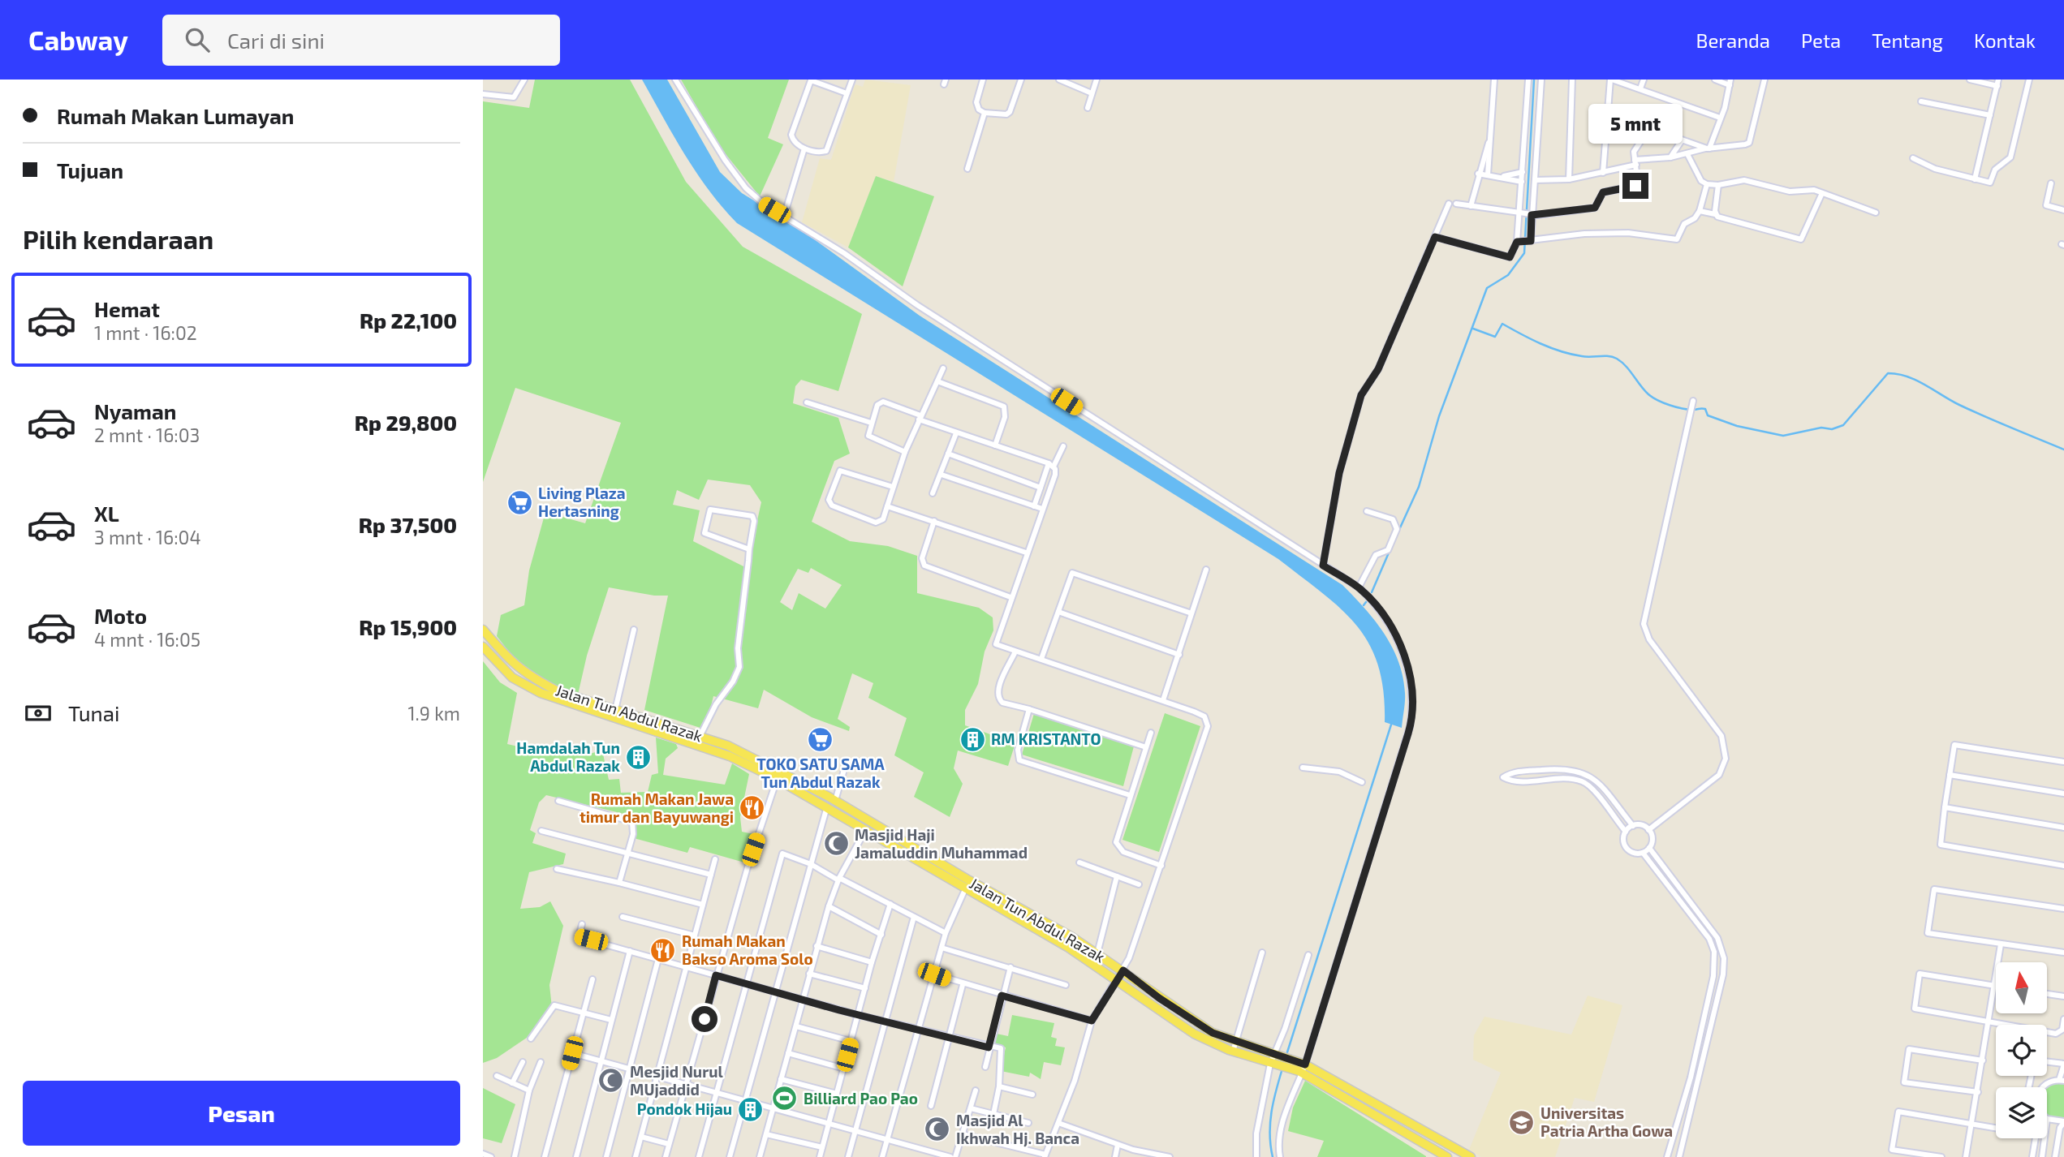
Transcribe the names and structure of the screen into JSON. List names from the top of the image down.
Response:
{
  "streets": {
    "main road": ["Jalan Tun Abdul Razak"]
  },
  "places": {
    "supermarket": ["Living Plaza Hertasning", "TOKO SATU SAMA Tun Abdul Razak"],
    "building": ["RM KRISTANTO", "Hamdalah Tun Abdul Razak", "Pondok Hijau"],
    "restaurant": ["Rumah Makan Jawa timur dan Bayuwangi", "Rumah Makan Bakso Aroma Solo"],
    "mosque": ["Masjid Haji Jamaluddin Muhammad", "Mesjid Nurul MUjaddid", "Masjid Al Ikhwah Hj. Banca"],
    "sports": ["Billiard Pao Pao"],
    "school or university": ["Universitas Patria Artha Gowa"]
  },
  "north": "top",
  "page": {
    "header": "Cabway",
    "search": "Cari di sini",
    "nav": [
      "Beranda",
      "Peta",
      "Tentang",
      "Kontak"
    ],
    "banner": ["Rumah Makan Lumayan", "Tujuan"],
    "bubble": "5 mnt",
    "heading": "Pilih kendaraan",
    "list": [
      {
        "name": "Hemat",
        "note": "1 mnt · 16:02",
        "value": "Rp 22,100"
      },
      {
        "name": "Nyaman",
        "note": "2 mnt · 16:03",
        "value": "Rp 29,800"
      },
      {
        "name": "XL",
        "note": "3 mnt · 16:04",
        "value": "Rp 37,500"
      },
      {
        "name": "Moto",
        "note": "4 mnt · 16:05",
        "value": "Rp 15,900"
      }
    ],
    "pay": ["Tunai", "1.9 km"],
    "buttons": "Pesan"
  }
}
